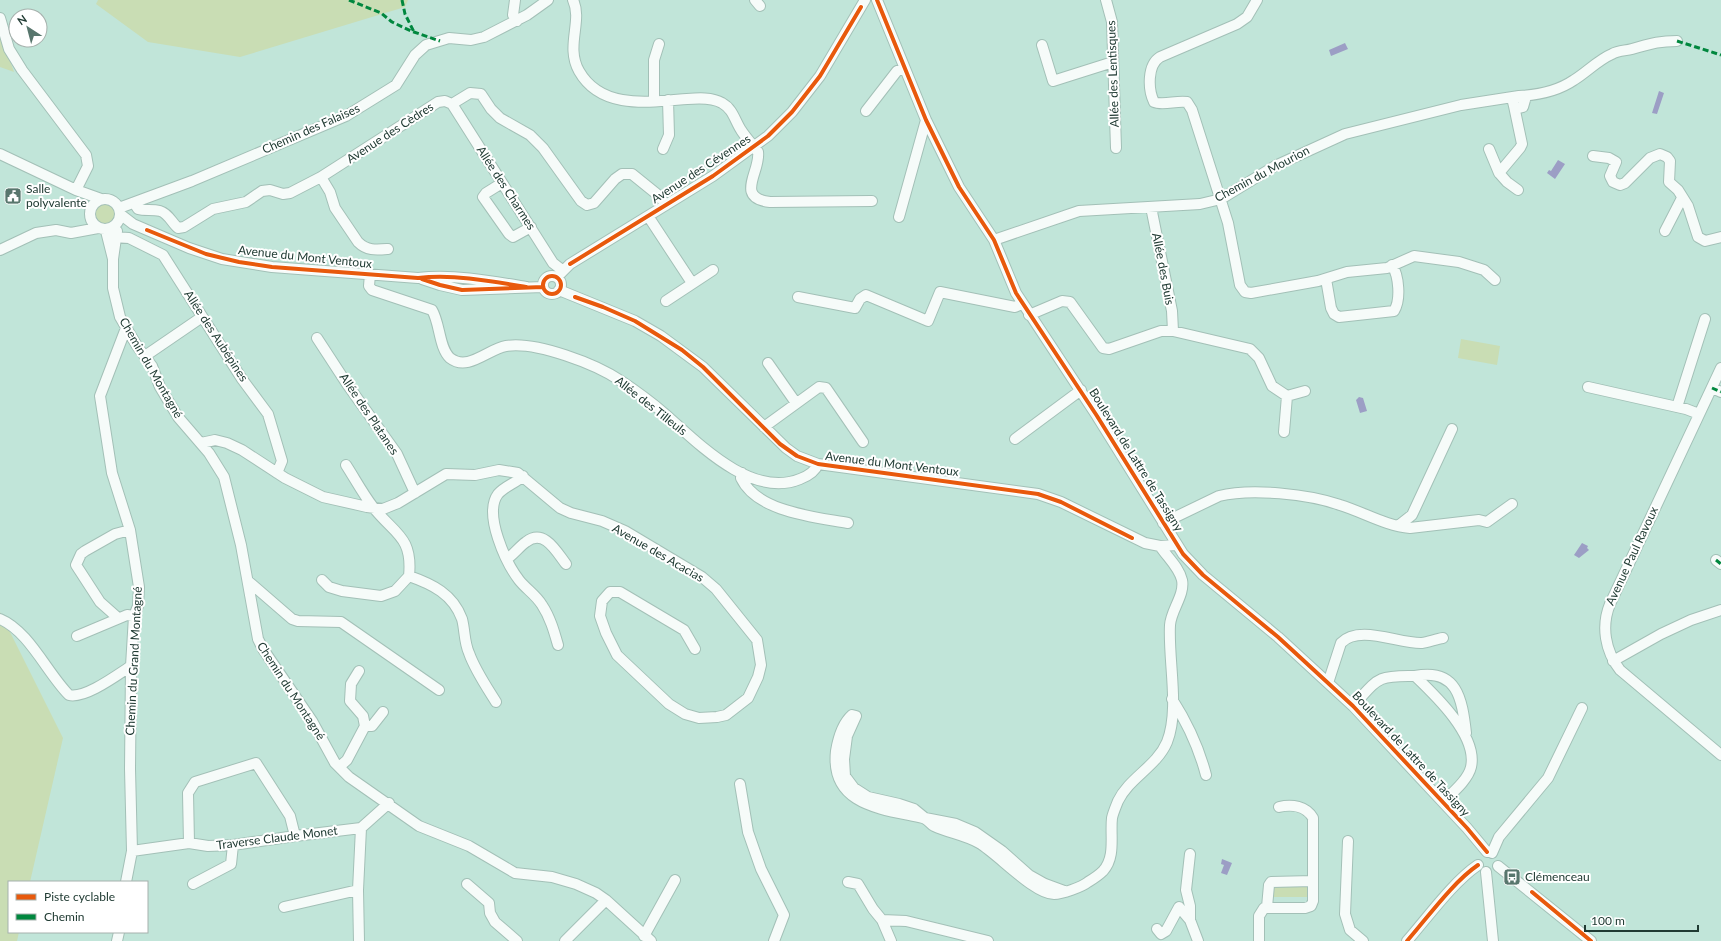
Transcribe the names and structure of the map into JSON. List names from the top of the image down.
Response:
{
  "streets": {
    "street": [
      "Allée des Lentisques",
      "Chemin des Falaises",
      "Avenue des Cèdres",
      "Avenue des Cévennes",
      "Chemin du Mourion",
      "Allée des Charmes",
      "Avenue du Mont Ventoux",
      "Allée des Buis",
      "Allée des Aubépines",
      "Chemin du Montagné",
      "Allée des Tilleuls",
      "Allée des Platanes",
      "Boulevard de Lattre de Tassigny",
      "Avenue des Acacias",
      "Avenue Paul Ravoux",
      "Chemin du Grand Montagné",
      "Traverse Claude Monet"
    ]
  },
  "crossings": [
    ["Chemin des Falaises", "Avenue des Cèdres"],
    ["Chemin des Falaises", "Avenue du Mont Ventoux"],
    ["Chemin des Falaises", "Chemin du Montagné"],
    ["Avenue des Cèdres", "Avenue des Cévennes"],
    ["Avenue des Cèdres", "Allée des Charmes"],
    ["Avenue des Cévennes", "Allée des Charmes"],
    ["Avenue des Cévennes", "Avenue du Mont Ventoux"],
    ["Chemin du Mourion", "Allée des Buis"],
    ["Chemin du Mourion", "Boulevard de Lattre de Tassigny"],
    ["Allée des Charmes", "Avenue du Mont Ventoux"],
    ["Avenue du Mont Ventoux", "Chemin du Montagné"],
    ["Avenue du Mont Ventoux", "Allée des Tilleuls"],
    ["Avenue du Mont Ventoux", "Boulevard de Lattre de Tassigny"],
    ["Allée des Aubépines", "Chemin du Montagné"],
    ["Allée des Aubépines", "Avenue des Acacias"],
    ["Chemin du Montagné", "Avenue des Acacias"],
    ["Chemin du Montagné", "Chemin du Grand Montagné"],
    ["Allée des Platanes", "Avenue des Acacias"],
    ["Chemin du Grand Montagné", "Traverse Claude Monet"]
  ],
  "places": {
    "public building": ["Salle polyvalente"],
    "bus stop": ["Clémenceau"]
  },
  "legend": ["Piste cyclable", "Chemin"],
  "scale_bar": "100 m",
  "north": "top left"
}
